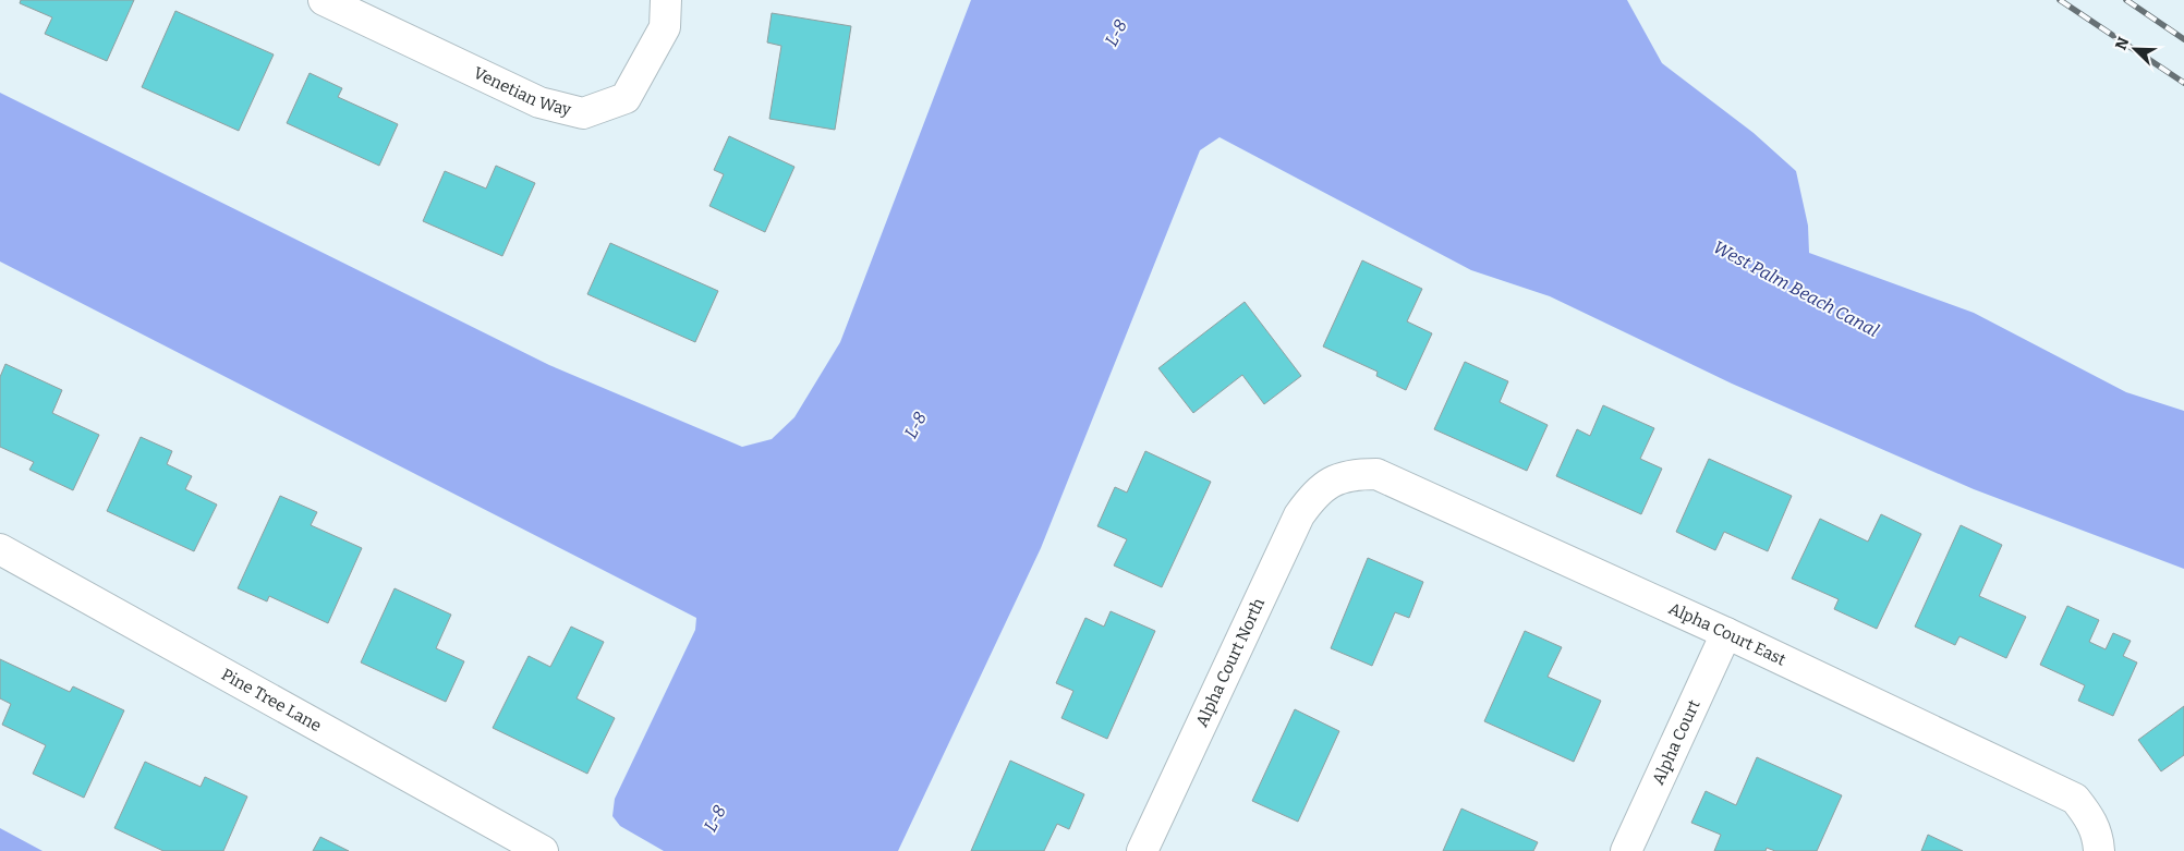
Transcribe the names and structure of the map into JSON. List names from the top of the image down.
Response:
{
  "streets": {
    "street": [
      "Venetian Way",
      "Alpha Court East",
      "Alpha Court North",
      "Pine Tree Lane",
      "Alpha Court"
    ]
  },
  "crossings": [
    ["Alpha Court East", "Alpha Court North"],
    ["Alpha Court East", "Alpha Court"]
  ],
  "water": ["L-8", "West Palm Beach Canal"],
  "north": "top left"
}
